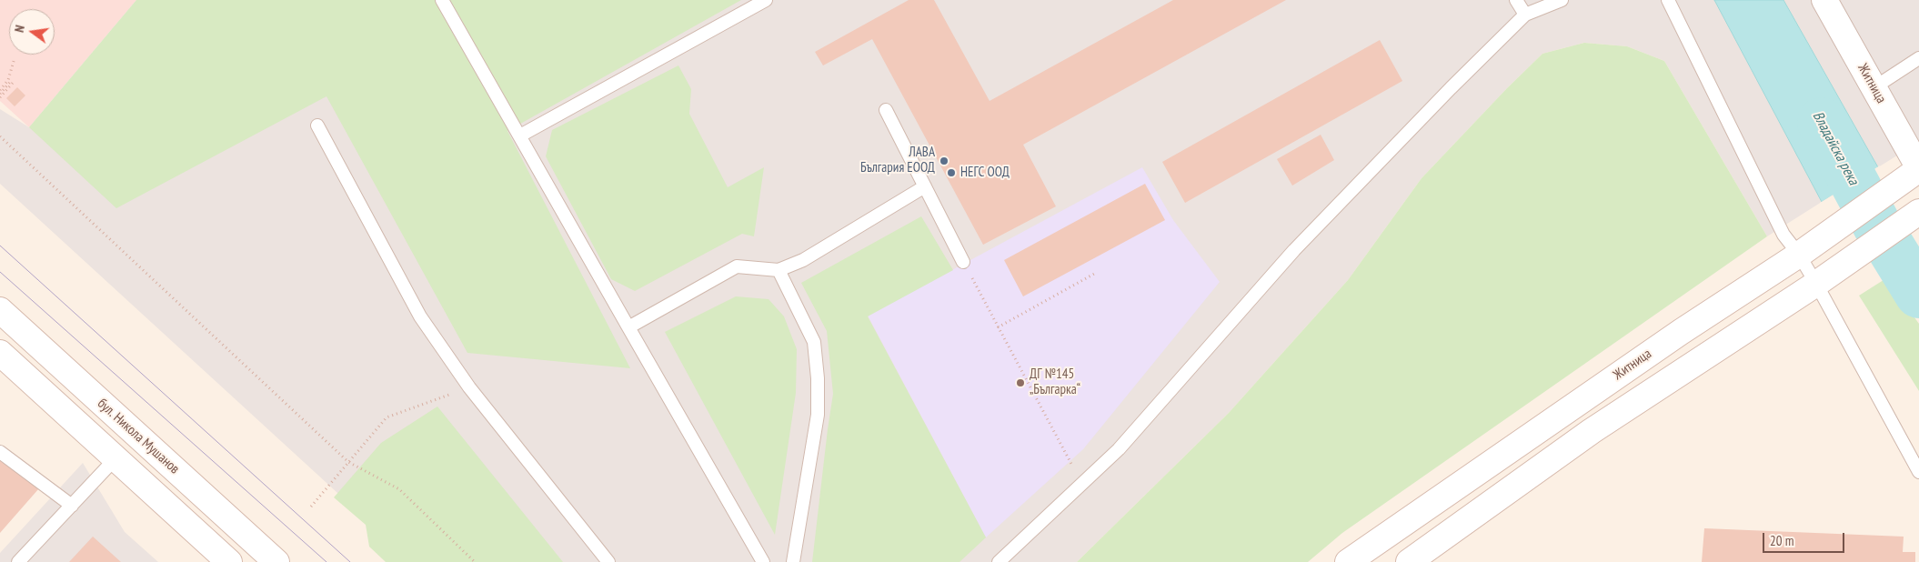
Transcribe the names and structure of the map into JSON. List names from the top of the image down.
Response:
{
  "streets": {
    "street": ["Житница", "бул. Никола Мушанов"]
  },
  "water": ["Владайска река"],
  "places": ["ЛАВА България ЕООД", "НЕГС ООД", "ДГ №145 „Българка“"],
  "scale_bar": "20 m",
  "north": "left"
}
